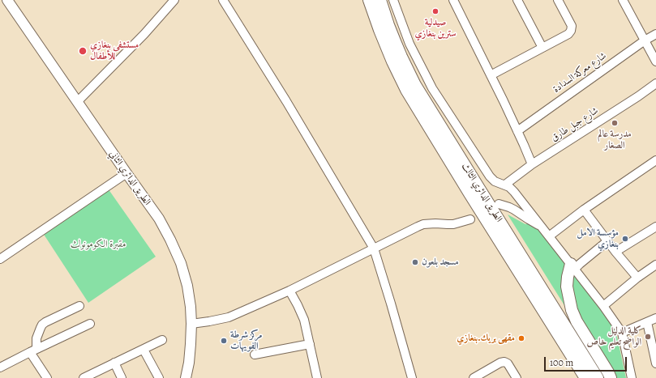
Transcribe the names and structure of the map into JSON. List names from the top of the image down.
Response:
{
  "streets": {
    "highway": ["الطريق الدائري الثالث"],
    "main road": ["الطريق الدائري الثاني"],
    "street": ["شارع معركة السدادة", "شارع جبل طارق"]
  },
  "parks": ["مقبرة الكومونولث"],
  "places": [
    "صيدلية سترين بنغازي",
    "مستشفى بنغازي للأطفال",
    "مدرسة عالم الصغار",
    "مؤسسة الامل بنغازي",
    "مسجد بلعون",
    "كلية الدليل الواضح تعليم خاص",
    "مقهى بريك.بنغازي",
    "مركز شرطة الفويهات"
  ],
  "scale_bar": "100 m"
}
